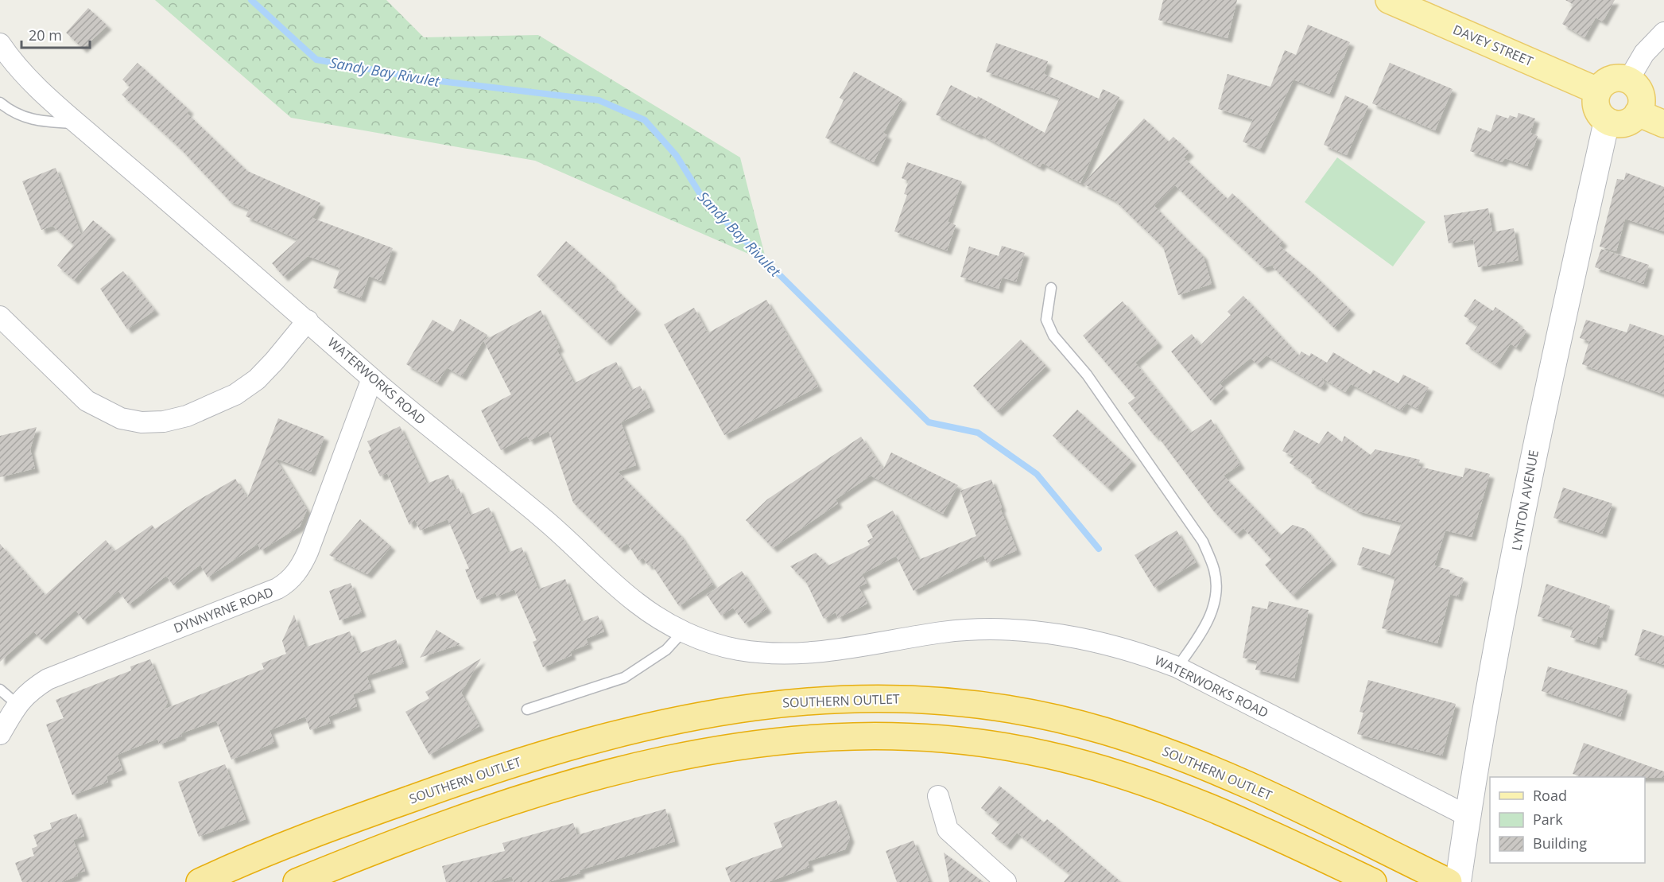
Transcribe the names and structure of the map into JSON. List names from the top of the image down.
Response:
{
  "streets": {
    "highway": ["SOUTHERN OUTLET"],
    "main road": ["DAVEY STREET"],
    "street": ["WATERWORKS ROAD", "LYNTON AVENUE", "DYNNYRNE ROAD"]
  },
  "crossings": [
    ["DAVEY STREET", "LYNTON AVENUE"],
    ["WATERWORKS ROAD", "LYNTON AVENUE"],
    ["WATERWORKS ROAD", "DYNNYRNE ROAD"]
  ],
  "water": ["Sandy Bay Rivulet"],
  "legend": ["Road", "Park", "Building"],
  "scale_bar": "20 m"
}
